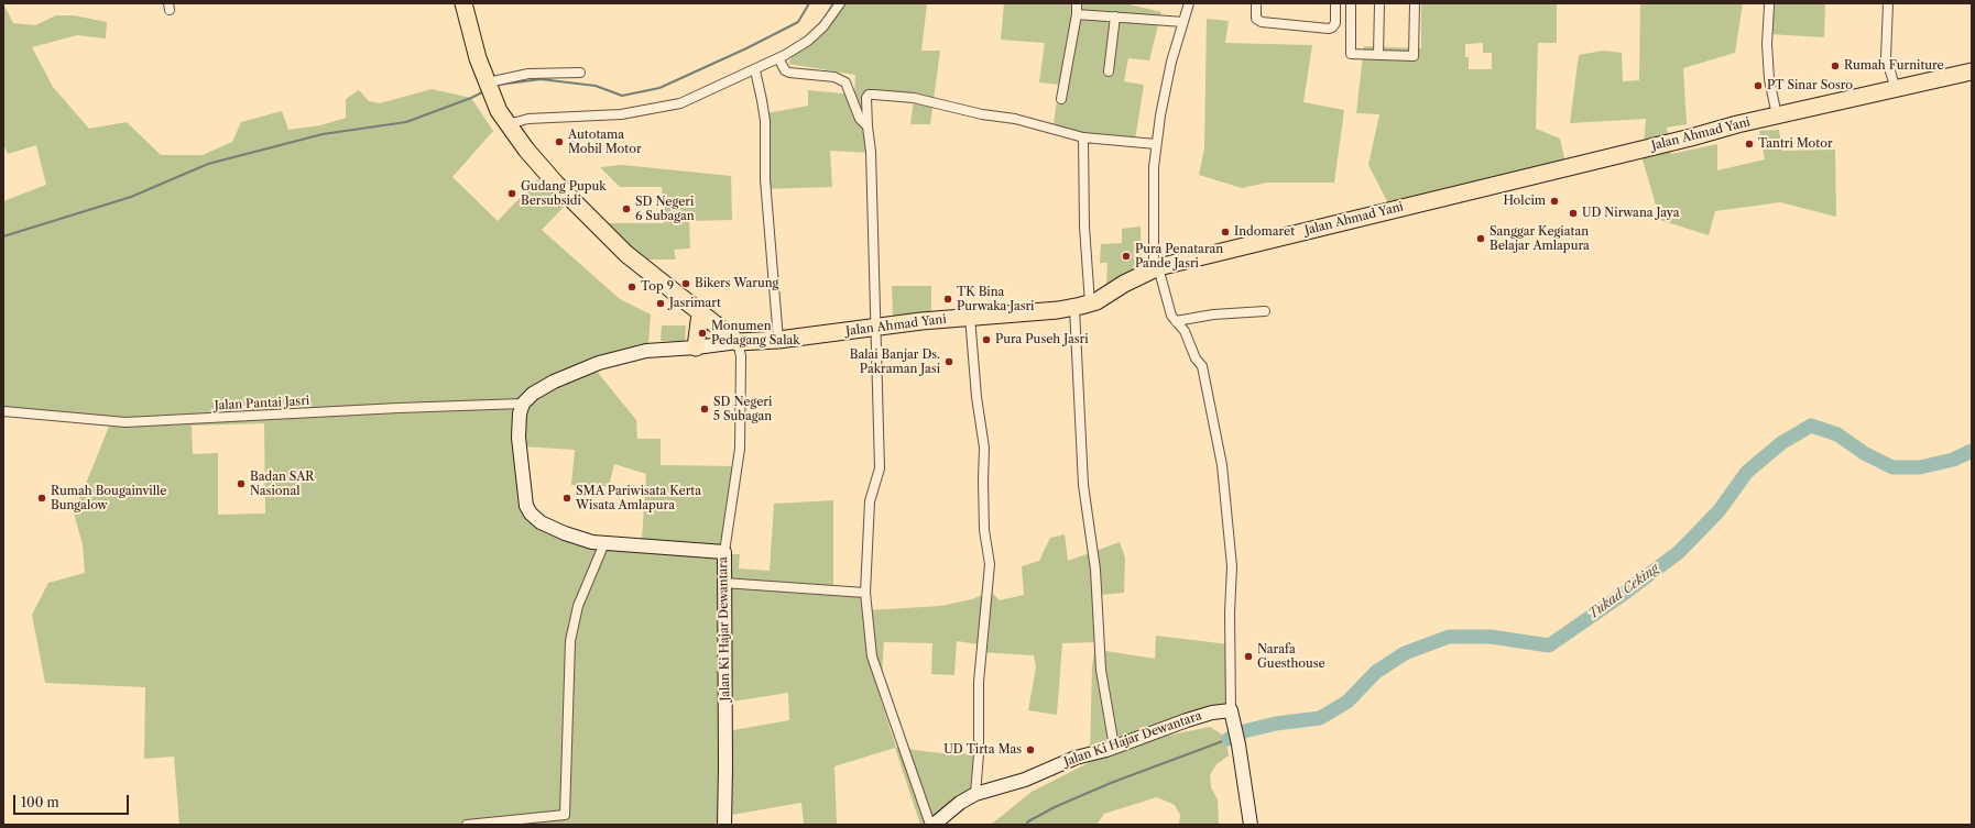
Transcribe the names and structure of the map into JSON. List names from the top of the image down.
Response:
{
  "streets": {
    "highway": ["Jalan Ahmad Yani"],
    "street": ["Jalan Pantai Jasri", "Jalan Ki Hajar Dewantara"]
  },
  "crossings": [
    ["Jalan Pantai Jasri", "Jalan Ki Hajar Dewantara"]
  ],
  "water": ["Tukad Ceking"],
  "places": [
    "Rumah Furniture",
    "PT Sinar Sosro",
    "Autotama Mobil Motor",
    "Tantri Motor",
    "Gudang Pupuk Bersubsidi",
    "Holcim",
    "SD Negeri 6 Subagan",
    "UD Nirwana Jaya",
    "Indomaret",
    "Sanggar Kegiatan Belajar Amlapura",
    "Pura Penataran Pande Jasri",
    "Bikers Warung",
    "Top 9",
    "TK Bina Purwaka Jasri",
    "Jasrimart",
    "Monumen Pedagang Salak",
    "Pura Puseh Jasri",
    "Balai Banjar Ds. Pakraman Jasi",
    "SD Negeri 5 Subagan",
    "Badan SAR Nasional",
    "Rumah Bougainville Bungalow",
    "SMA Pariwisata Kerta Wisata Amlapura",
    "Narafa Guesthouse",
    "UD Tirta Mas"
  ],
  "scale_bar": "100 m"
}
